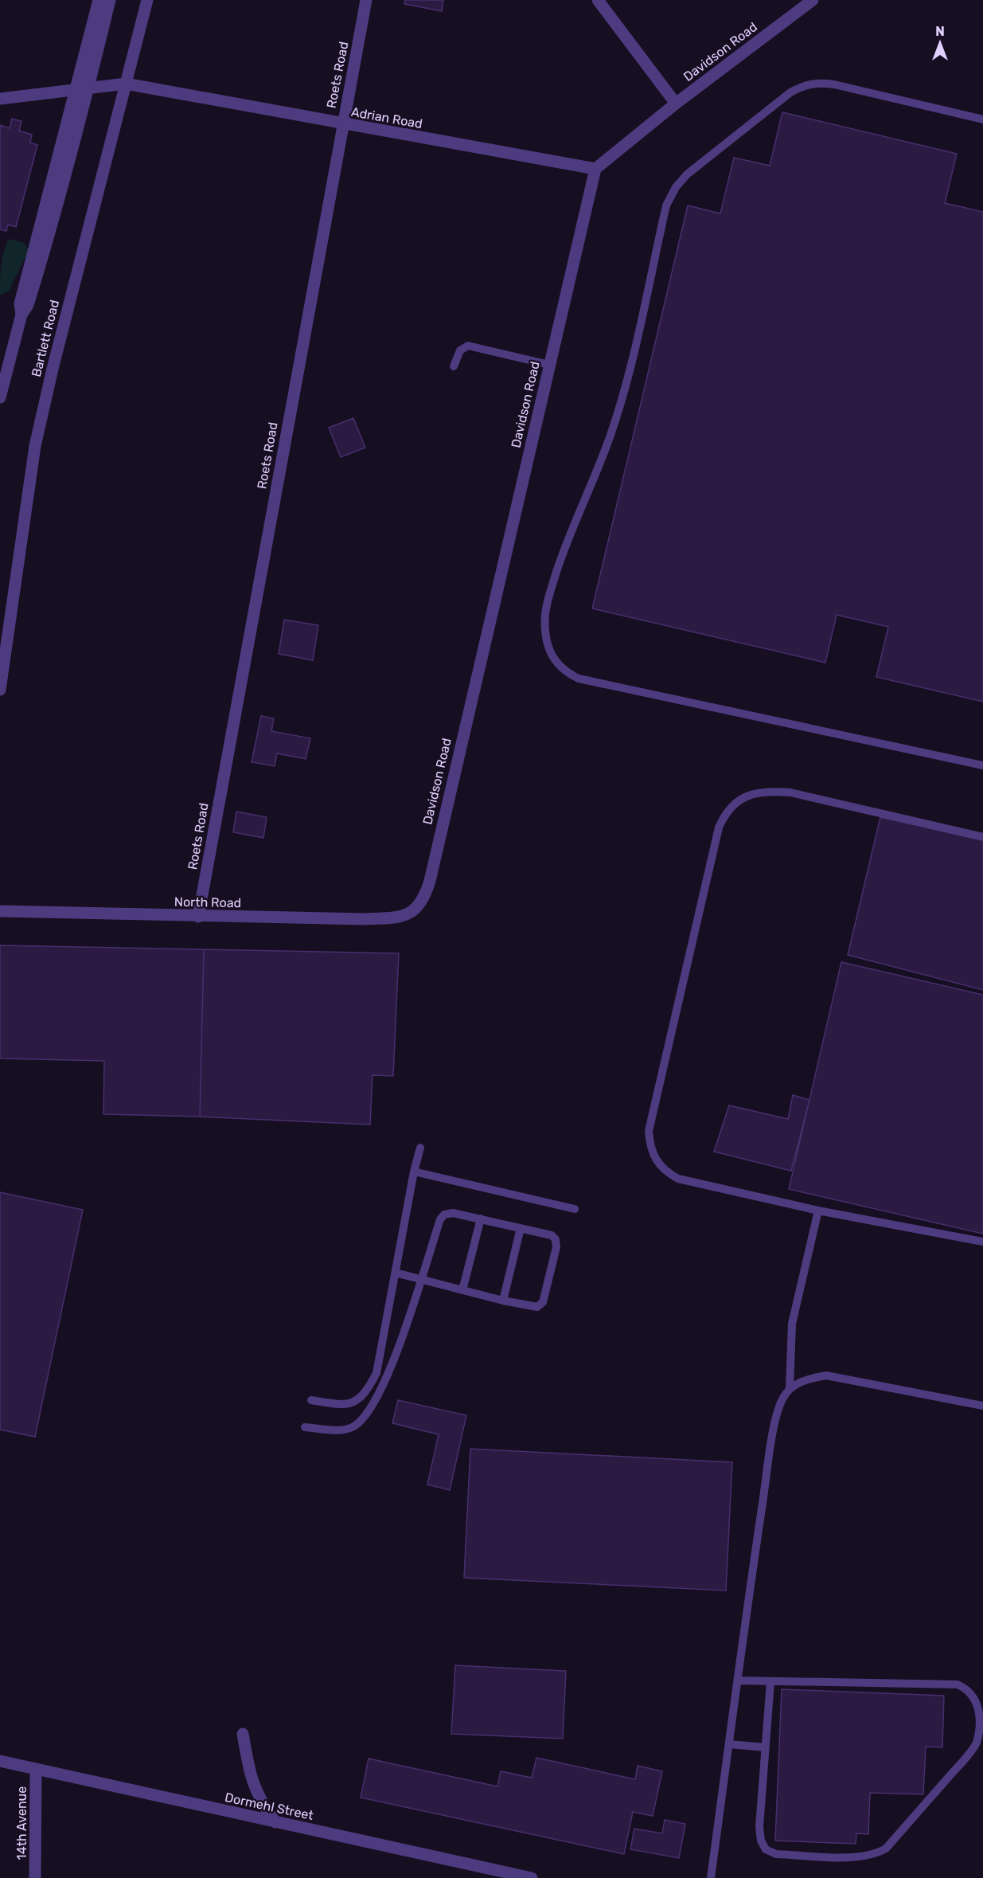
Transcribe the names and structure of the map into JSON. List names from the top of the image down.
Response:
{
  "streets": {
    "street": [
      "Davidson Road",
      "Roets Road",
      "Adrian Road",
      "Bartlett Road",
      "North Road",
      "Dormehl Street",
      "14th Avenue"
    ]
  },
  "crossings": [
    ["Davidson Road", "Adrian Road"],
    ["Davidson Road", "North Road"],
    ["Roets Road", "Adrian Road"],
    ["Roets Road", "North Road"],
    ["Adrian Road", "Bartlett Road"],
    ["Dormehl Street", "14th Avenue"]
  ],
  "north": "top"
}
